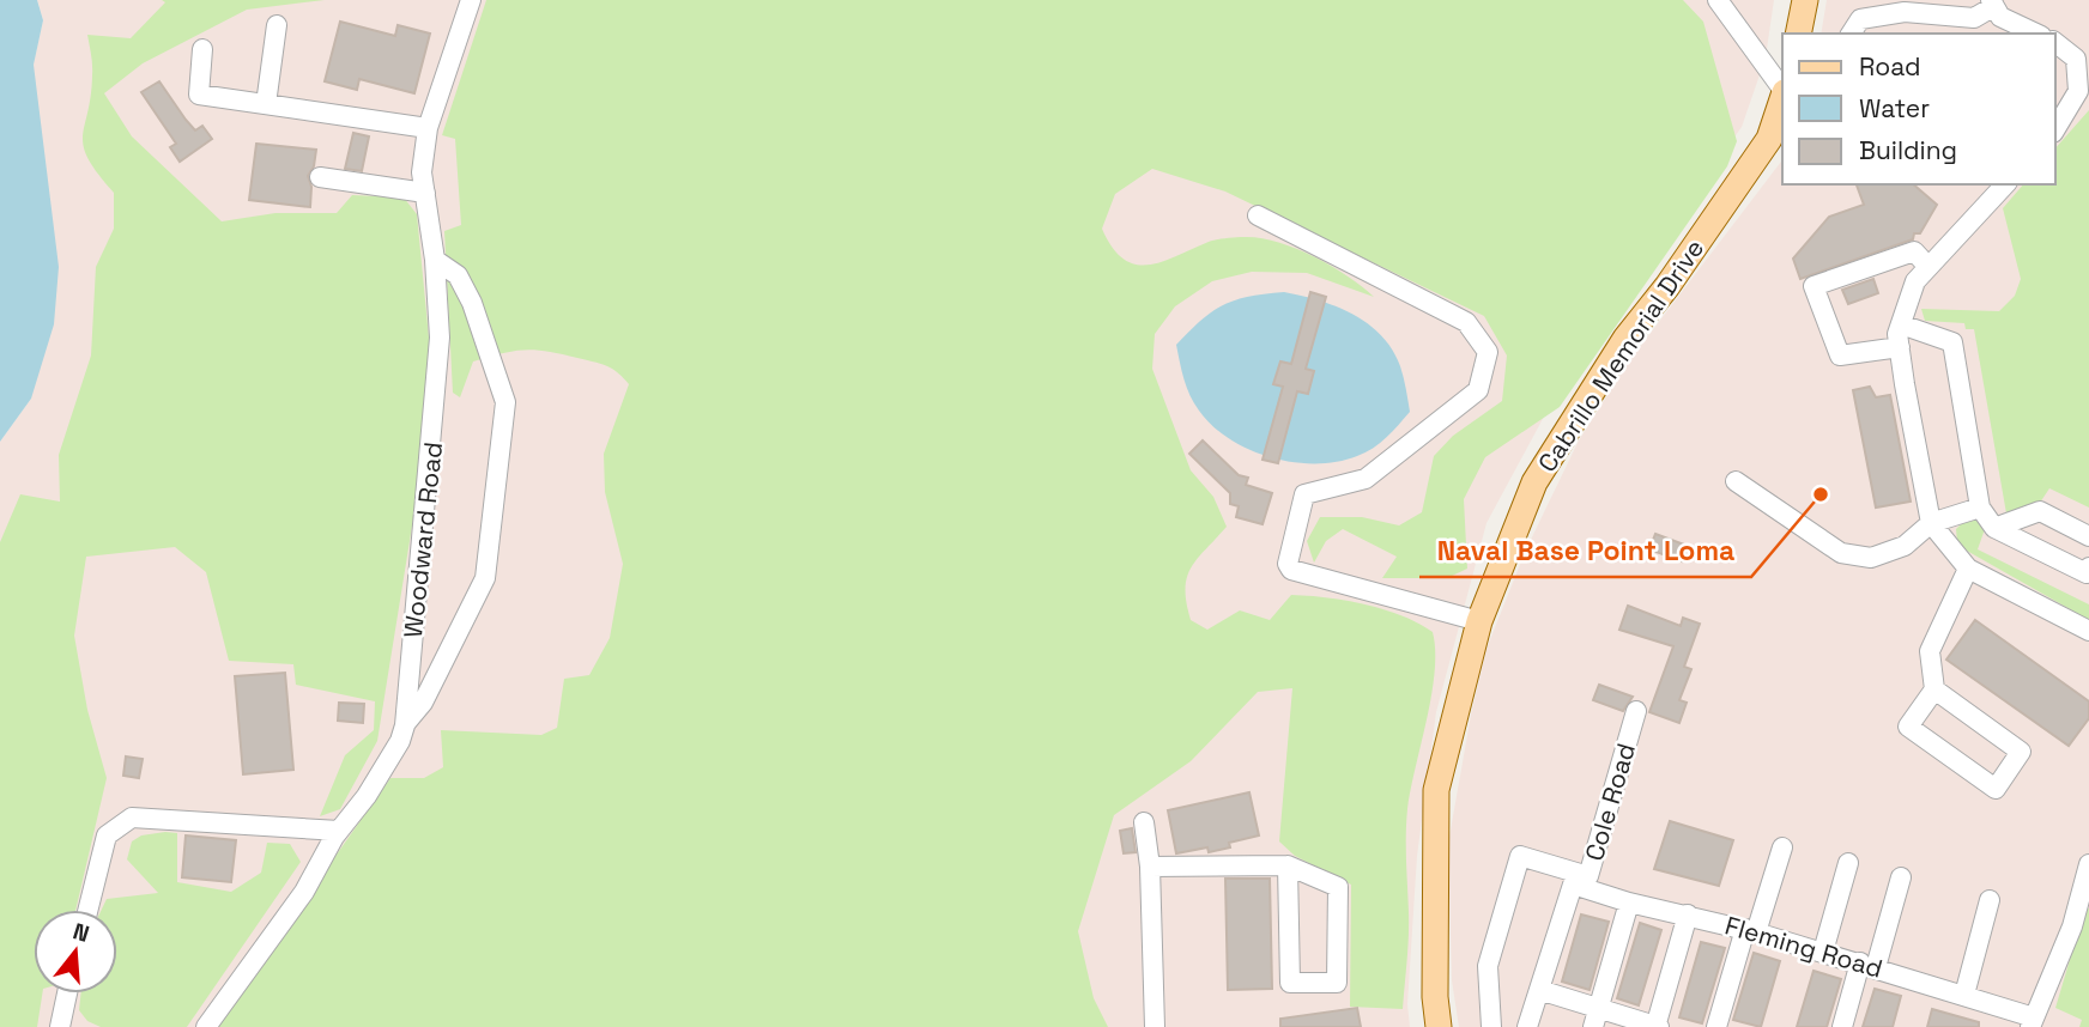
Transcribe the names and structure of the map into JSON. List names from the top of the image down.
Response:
{
  "streets": {
    "main road": ["Cabrillo Memorial Drive"],
    "street": ["Woodward Road", "Cole Road", "Fleming Road"]
  },
  "crossings": [
    ["Cole Road", "Fleming Road"]
  ],
  "places": ["Naval Base Point Loma"],
  "legend": ["Road", "Water", "Building"],
  "north": "top"
}
